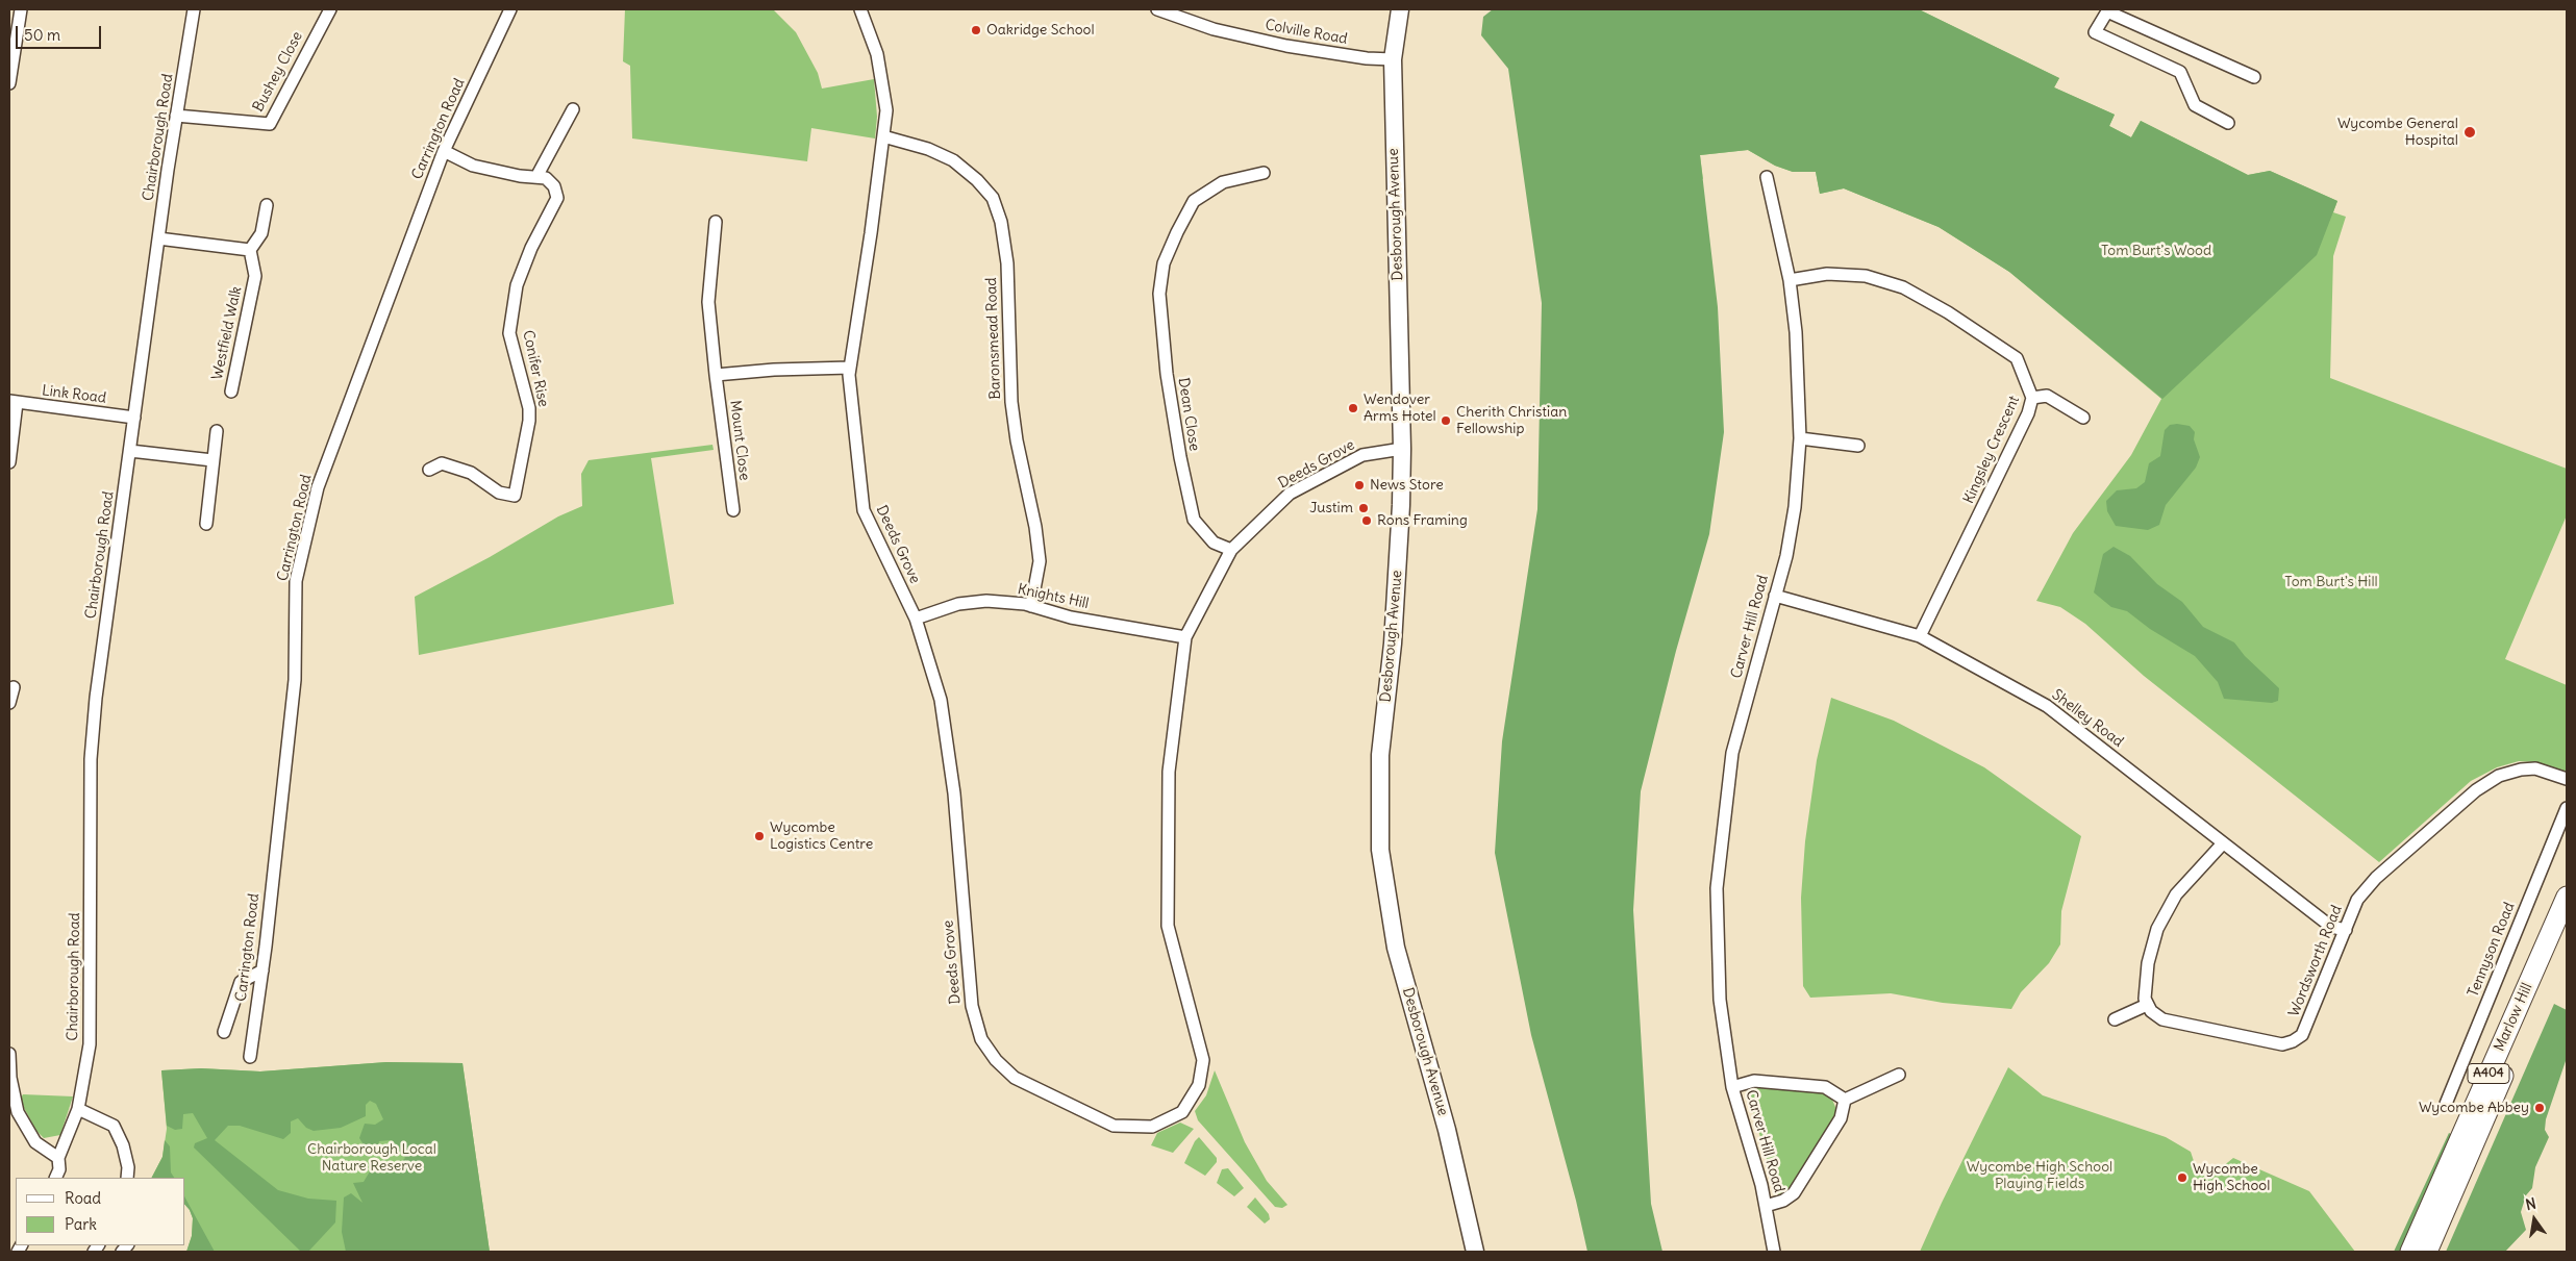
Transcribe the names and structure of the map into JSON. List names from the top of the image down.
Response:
{
  "streets": {
    "main road": ["Marlow Hill", "A404"],
    "street": [
      "Colville Road",
      "Bushey Close",
      "Carrington Road",
      "Chairborough Road",
      "Desborough Avenue",
      "Westfield Walk",
      "Baronsmead Road",
      "Conifer Rise",
      "Link Road",
      "Dean Close",
      "Mount Close",
      "Kingsley Crescent",
      "Deeds Grove",
      "Knights Hill",
      "Carver Hill Road",
      "Shelley Road",
      "Tennyson Road",
      "Wordsworth Road"
    ]
  },
  "crossings": [
    ["Colville Road", "Desborough Avenue"],
    ["Bushey Close", "Chairborough Road"],
    ["Carrington Road", "Conifer Rise"],
    ["Chairborough Road", "Link Road"],
    ["Desborough Avenue", "Deeds Grove"],
    ["Baronsmead Road", "Deeds Grove"],
    ["Baronsmead Road", "Knights Hill"],
    ["Dean Close", "Deeds Grove"],
    ["Kingsley Crescent", "Carver Hill Road"],
    ["Kingsley Crescent", "Shelley Road"],
    ["Deeds Grove", "Knights Hill"],
    ["Carver Hill Road", "Shelley Road"],
    ["Shelley Road", "Wordsworth Road"]
  ],
  "parks": [
    "Tom Burt's Wood",
    "Tom Burt's Hill",
    "Chairborough Local Nature Reserve",
    "Wycombe High School Playing Fields"
  ],
  "places": [
    "Oakridge School",
    "Wycombe General Hospital",
    "Wendover Arms Hotel",
    "Cherith Christian Fellowship",
    "News Store",
    "Justim",
    "Rons Framing",
    "Wycombe Logistics Centre",
    "Wycombe Abbey",
    "Wycombe High School"
  ],
  "legend": ["Road", "Park"],
  "scale_bar": "50 m",
  "north": "top"
}
